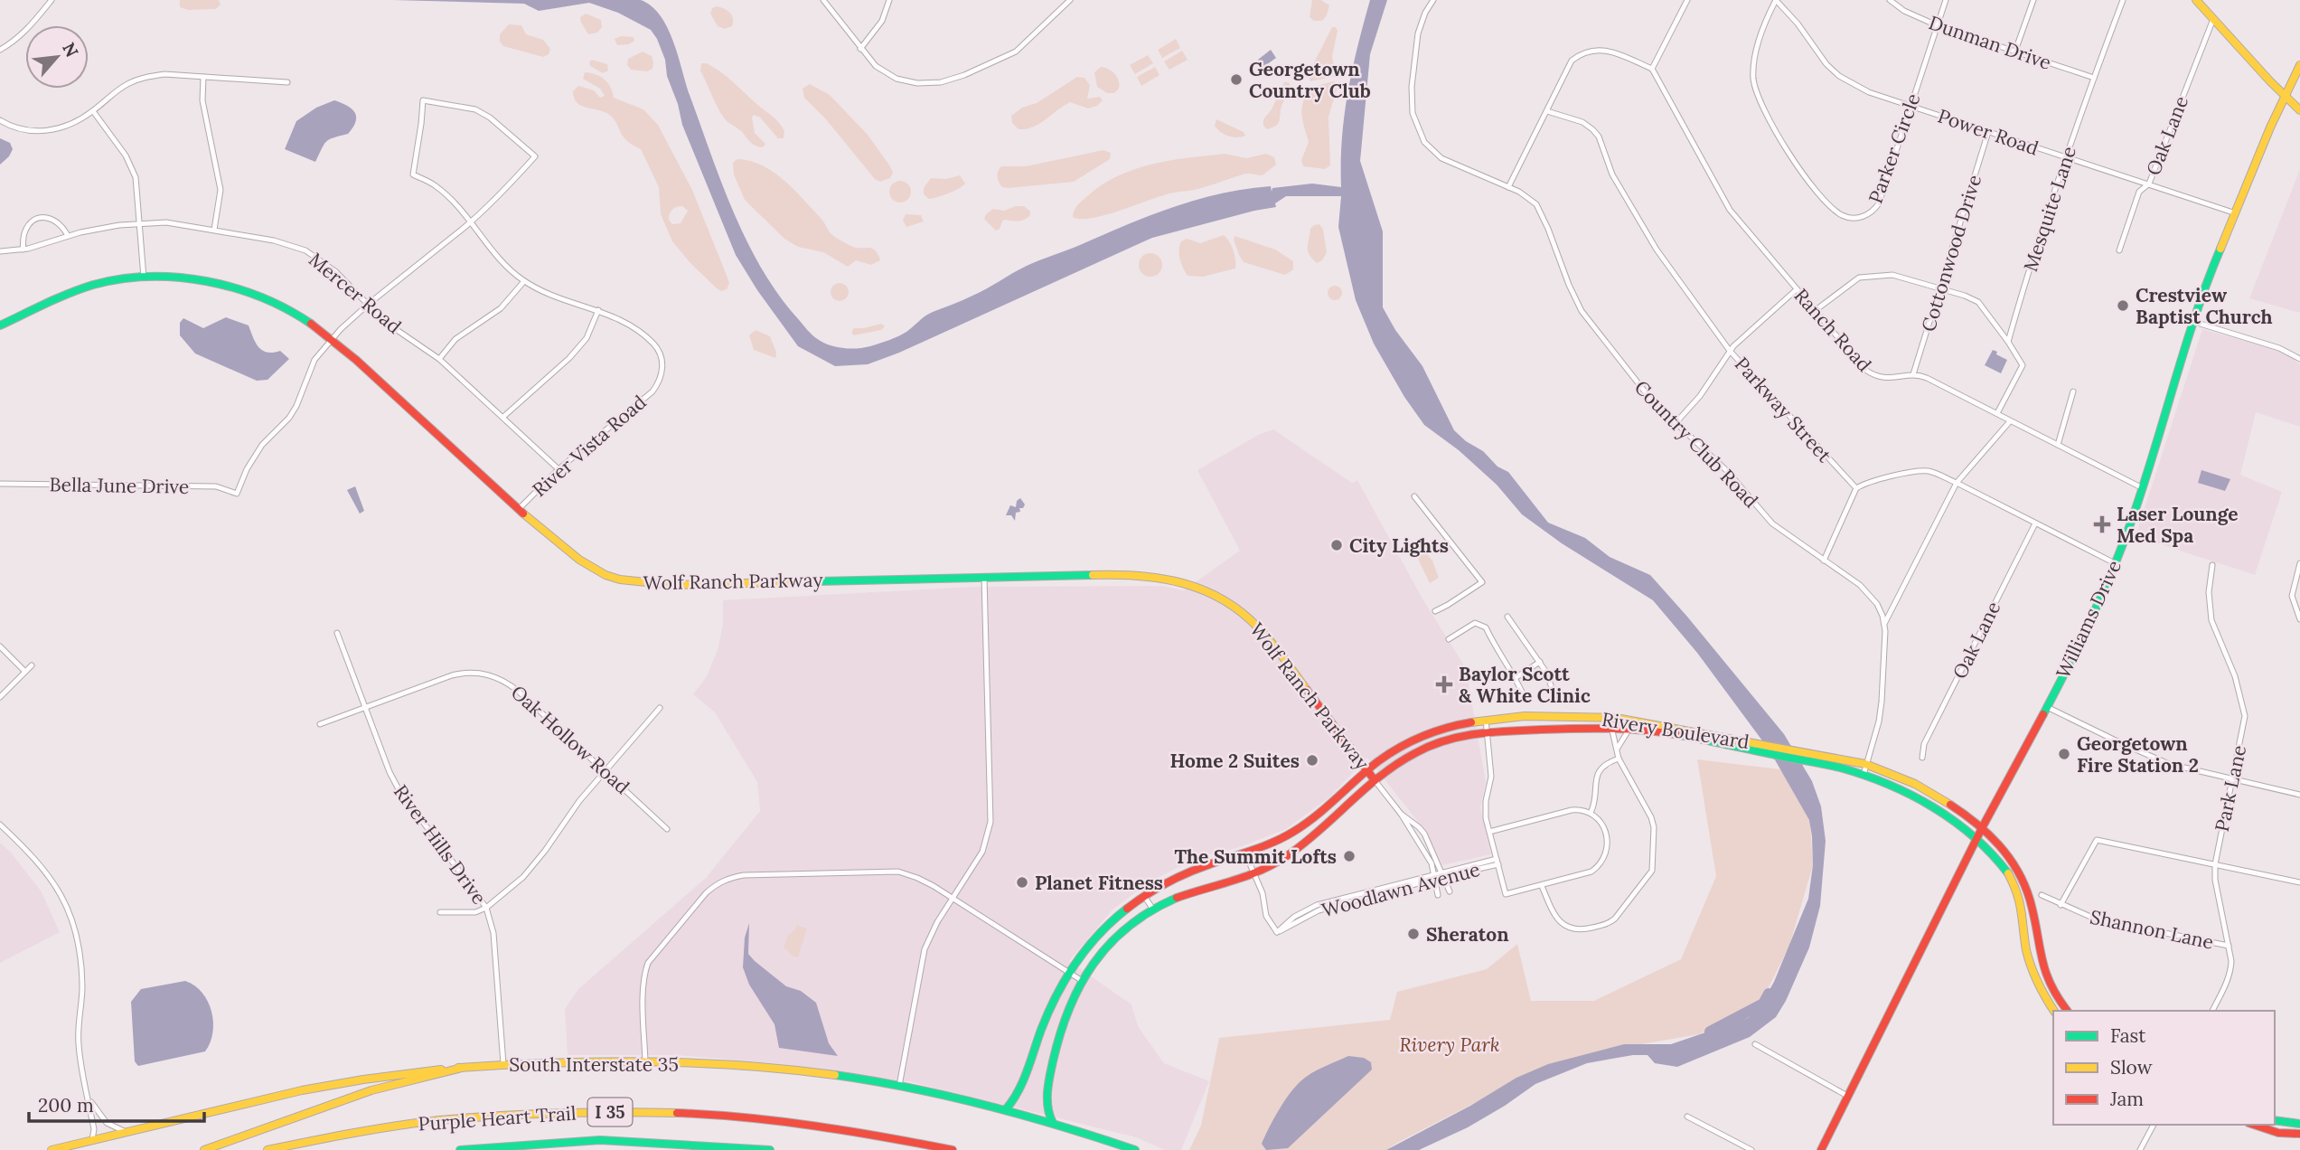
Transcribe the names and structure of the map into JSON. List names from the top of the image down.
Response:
{
  "streets": {
    "main road": [
      "Wolf Ranch Parkway",
      "Williams Drive",
      "Rivery Boulevard",
      "South Interstate 35",
      "I 35",
      "Purple Heart Trail"
    ],
    "street": [
      "Dunman Drive",
      "Power Road",
      "Oak Lane",
      "Parker Circle",
      "Mesquite Lane",
      "Cottonwood Drive",
      "Mercer Road",
      "Ranch Road",
      "Parkway Street",
      "Country Club Road",
      "River Vista Road",
      "Bella June Drive",
      "Oak Hollow Road",
      "Park Lane",
      "River Hills Drive",
      "Woodlawn Avenue",
      "Shannon Lane"
    ]
  },
  "crossings": [
    ["Dunman Drive", "Parker Circle"],
    ["Dunman Drive", "Mesquite Lane"],
    ["Power Road", "Oak Lane"],
    ["Power Road", "Parker Circle"],
    ["Power Road", "Mesquite Lane"],
    ["Power Road", "Cottonwood Drive"],
    ["Power Road", "Williams Drive"],
    ["Cottonwood Drive", "Ranch Road"],
    ["Mercer Road", "River Vista Road"],
    ["Ranch Road", "Williams Drive"],
    ["Country Club Road", "Rivery Boulevard"],
    ["River Vista Road", "Wolf Ranch Parkway"],
    ["Bella June Drive", "Wolf Ranch Parkway"],
    ["Wolf Ranch Parkway", "Rivery Boulevard"],
    ["Williams Drive", "Rivery Boulevard"],
    ["Rivery Boulevard", "Woodlawn Avenue"],
    ["Rivery Boulevard", "South Interstate 35"],
    ["Oak Hollow Road", "River Hills Drive"],
    ["Park Lane", "Shannon Lane"],
    ["River Hills Drive", "South Interstate 35"]
  ],
  "parks": ["Rivery Park"],
  "places": {
    "other": [
      "Georgetown Country Club",
      "Crestview Baptist Church",
      "City Lights",
      "Georgetown Fire Station 2",
      "Home 2 Suites",
      "The Summit Lofts",
      "Planet Fitness",
      "Sheraton"
    ],
    "health": ["Laser Lounge Med Spa", "Baylor Scott & White Clinic"]
  },
  "legend": ["Fast", "Slow", "Jam"],
  "scale_bar": "200 m",
  "north": "top right"
}
